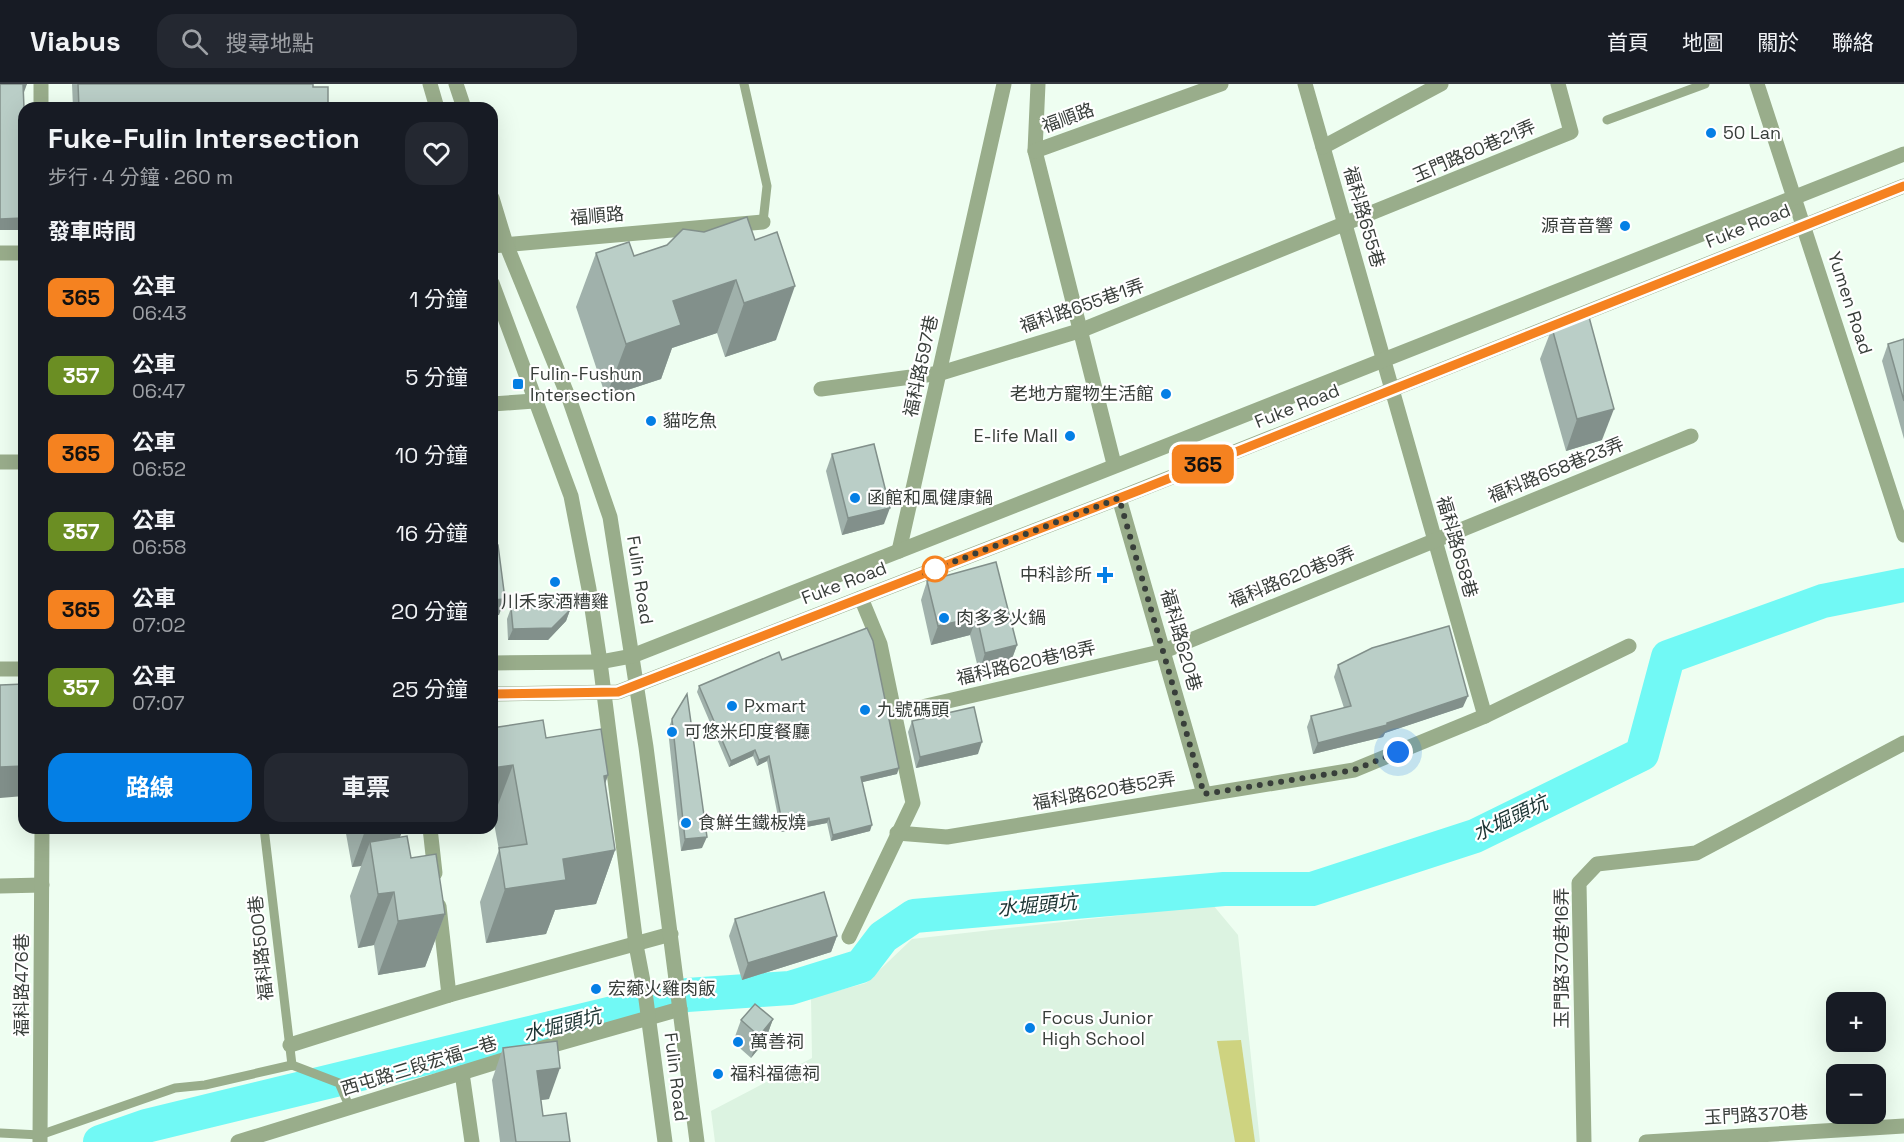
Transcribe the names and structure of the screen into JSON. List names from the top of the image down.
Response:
{
  "streets": {
    "street": [
      "福順路",
      "玉門路80巷21弄",
      "福科路655巷",
      "Fuke Road",
      "Yumen Road",
      "福科路655巷1弄",
      "福科路597巷",
      "福科路658巷23弄",
      "福科路658巷",
      "福科路620巷9弄",
      "Fulin Road",
      "福科路620巷",
      "福科路620巷18弄",
      "福科路620巷52弄",
      "玉門路370巷16弄",
      "福科路476巷",
      "西屯路三段宏福一巷",
      "玉門路370巷"
    ],
    "lane": ["福科路500巷"]
  },
  "crossings": [
    ["福順路", "Fuke Road"],
    ["福順路", "福科路655巷1弄"],
    ["福順路", "Fulin Road"],
    ["玉門路80巷21弄", "福科路655巷"],
    ["玉門路80巷21弄", "福科路655巷1弄"],
    ["福科路655巷", "Fuke Road"],
    ["福科路655巷", "福科路655巷1弄"],
    ["福科路655巷", "福科路658巷"],
    ["Fuke Road", "Yumen Road"],
    ["Fuke Road", "福科路597巷"],
    ["Fuke Road", "福科路658巷"],
    ["Fuke Road", "Fulin Road"],
    ["Fuke Road", "福科路620巷"],
    ["福科路655巷1弄", "福科路597巷"],
    ["福科路658巷23弄", "福科路658巷"],
    ["福科路658巷23弄", "福科路620巷9弄"],
    ["福科路658巷", "福科路620巷9弄"],
    ["福科路658巷", "福科路620巷52弄"],
    ["福科路620巷9弄", "福科路620巷"],
    ["福科路620巷9弄", "福科路620巷18弄"],
    ["Fulin Road", "西屯路三段宏福一巷"],
    ["福科路620巷", "福科路620巷18弄"],
    ["福科路620巷", "福科路620巷52弄"]
  ],
  "water": ["水堀頭坑"],
  "places": {
    "other": [
      "50 Lan",
      "源音音響",
      "老地方寵物生活館",
      "貓吃魚",
      "E-life Mall",
      "函館和風健康鍋",
      "川禾家酒糟雞",
      "肉多多火鍋",
      "Pxmart",
      "九號碼頭",
      "可悠米印度餐廳",
      "食鮮生鐵板燒",
      "宏薌火雞肉飯",
      "Focus Junior High School",
      "萬善祠",
      "福科福德祠"
    ],
    "transit": ["Fulin-Fushun Intersection"],
    "health": ["中科診所"]
  },
  "lines": ["bus line 365"],
  "page": {
    "header": "Viabus",
    "search": "搜尋地點",
    "nav": [
      "首頁",
      "地圖",
      "關於",
      "聯絡"
    ],
    "on_map": "365",
    "heading": [
      ["Fuke-Fulin Intersection", "步行 · 4 分鐘 · 260 m"],
      "發車時間"
    ],
    "list": [
      {
        "mark": "365",
        "name": "公車",
        "note": "06:43",
        "value": "1 分鐘"
      },
      {
        "mark": "357",
        "name": "公車",
        "note": "06:47",
        "value": "5 分鐘"
      },
      {
        "mark": "365",
        "name": "公車",
        "note": "06:52",
        "value": "10 分鐘"
      },
      {
        "mark": "357",
        "name": "公車",
        "note": "06:58",
        "value": "16 分鐘"
      },
      {
        "mark": "365",
        "name": "公車",
        "note": "07:02",
        "value": "20 分鐘"
      },
      {
        "mark": "357",
        "name": "公車",
        "note": "07:07",
        "value": "25 分鐘"
      }
    ],
    "buttons": ["路線", "車票"],
    "map_buttons": ["+", "−"]
  }
}
